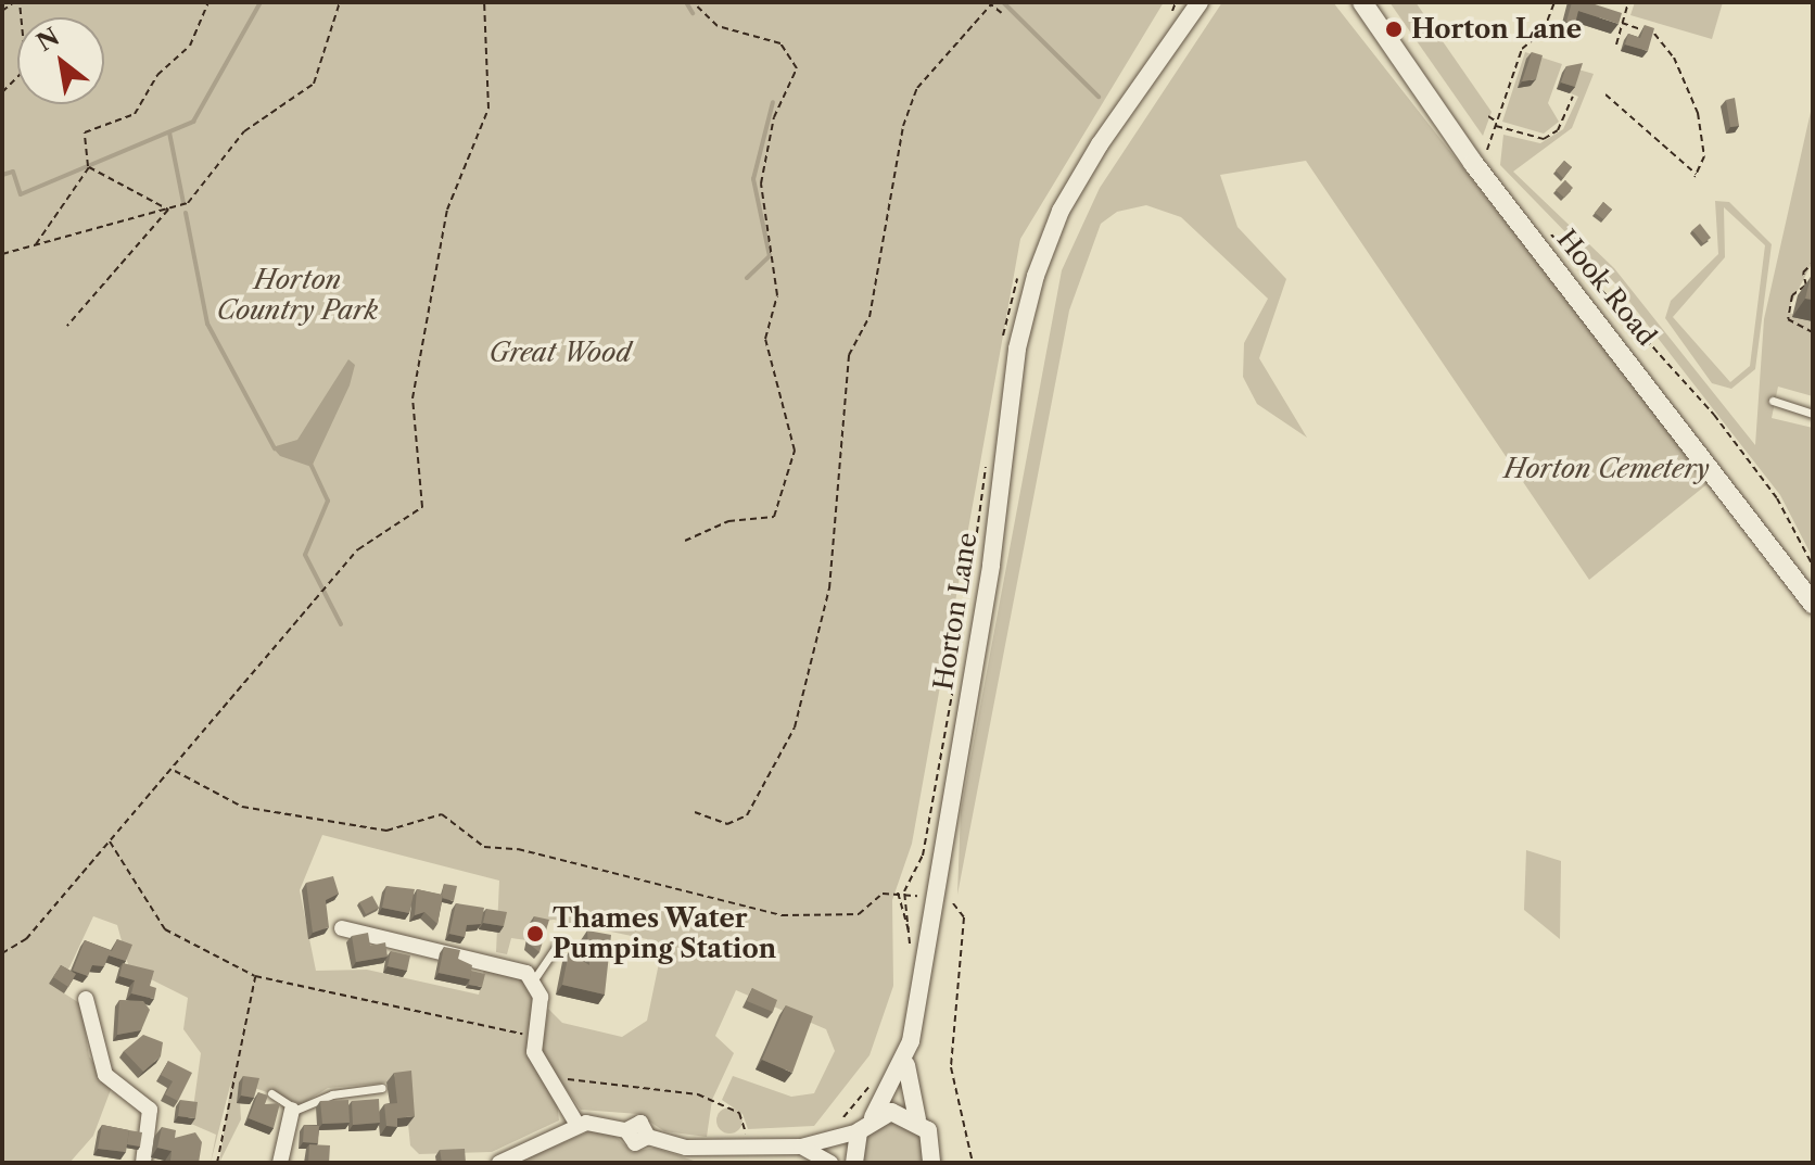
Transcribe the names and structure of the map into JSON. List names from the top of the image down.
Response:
{
  "streets": {
    "main road": ["Hook Road"],
    "street": ["Horton Lane"]
  },
  "parks": ["Horton Country Park", "Great Wood", "Horton Cemetery"],
  "places": ["Horton Lane", "Thames Water Pumping Station"],
  "north": "top left"
}
